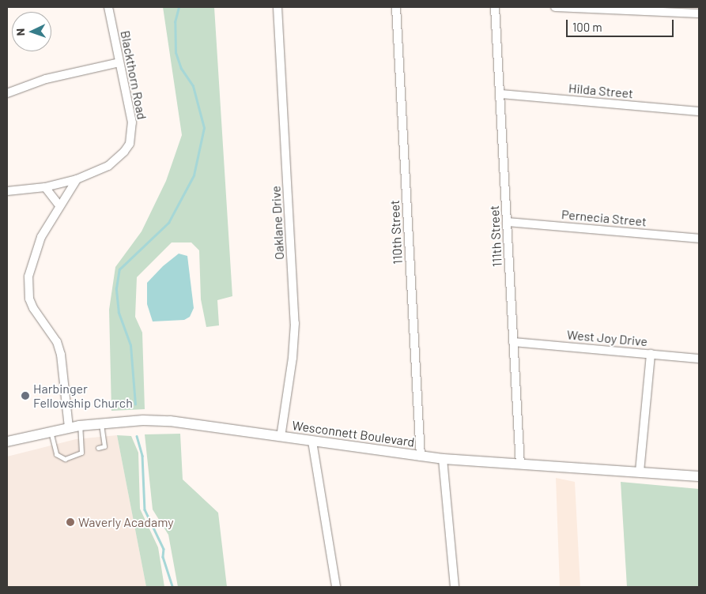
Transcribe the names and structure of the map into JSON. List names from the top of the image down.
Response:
{
  "streets": {
    "street": [
      "Blackthorn Road",
      "Hilda Street",
      "Pernecia Street",
      "Oaklane Drive",
      "110th Street",
      "111th Street",
      "West Joy Drive",
      "Wesconnett Boulevard"
    ]
  },
  "crossings": [
    ["Hilda Street", "111th Street"],
    ["Pernecia Street", "111th Street"],
    ["Oaklane Drive", "Wesconnett Boulevard"],
    ["110th Street", "Wesconnett Boulevard"],
    ["111th Street", "West Joy Drive"],
    ["111th Street", "Wesconnett Boulevard"]
  ],
  "places": ["Harbinger Fellowship Church", "Waverly Acadamy"],
  "scale_bar": "100 m",
  "north": "left"
}
